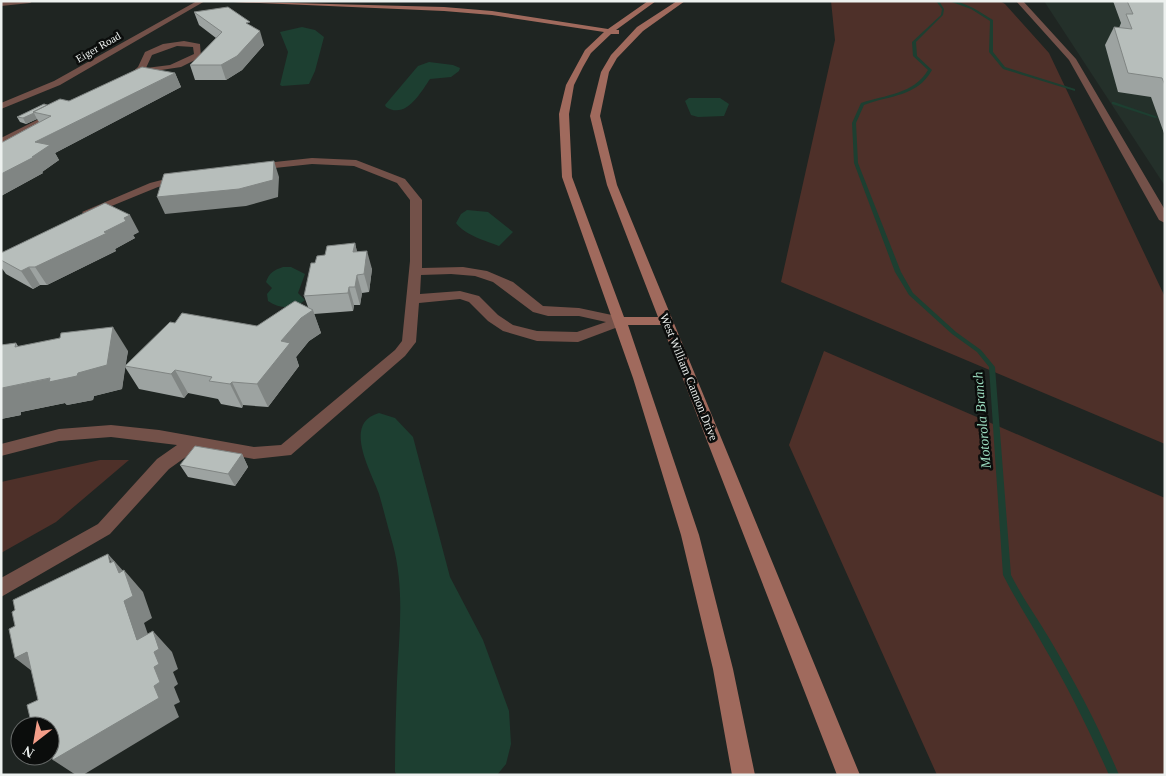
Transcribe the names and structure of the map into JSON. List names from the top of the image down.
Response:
{
  "streets": {
    "main road": ["West William Cannon Drive"],
    "street": ["Eiger Road"]
  },
  "water": ["Motorola Branch"],
  "north": "bottom left"
}
